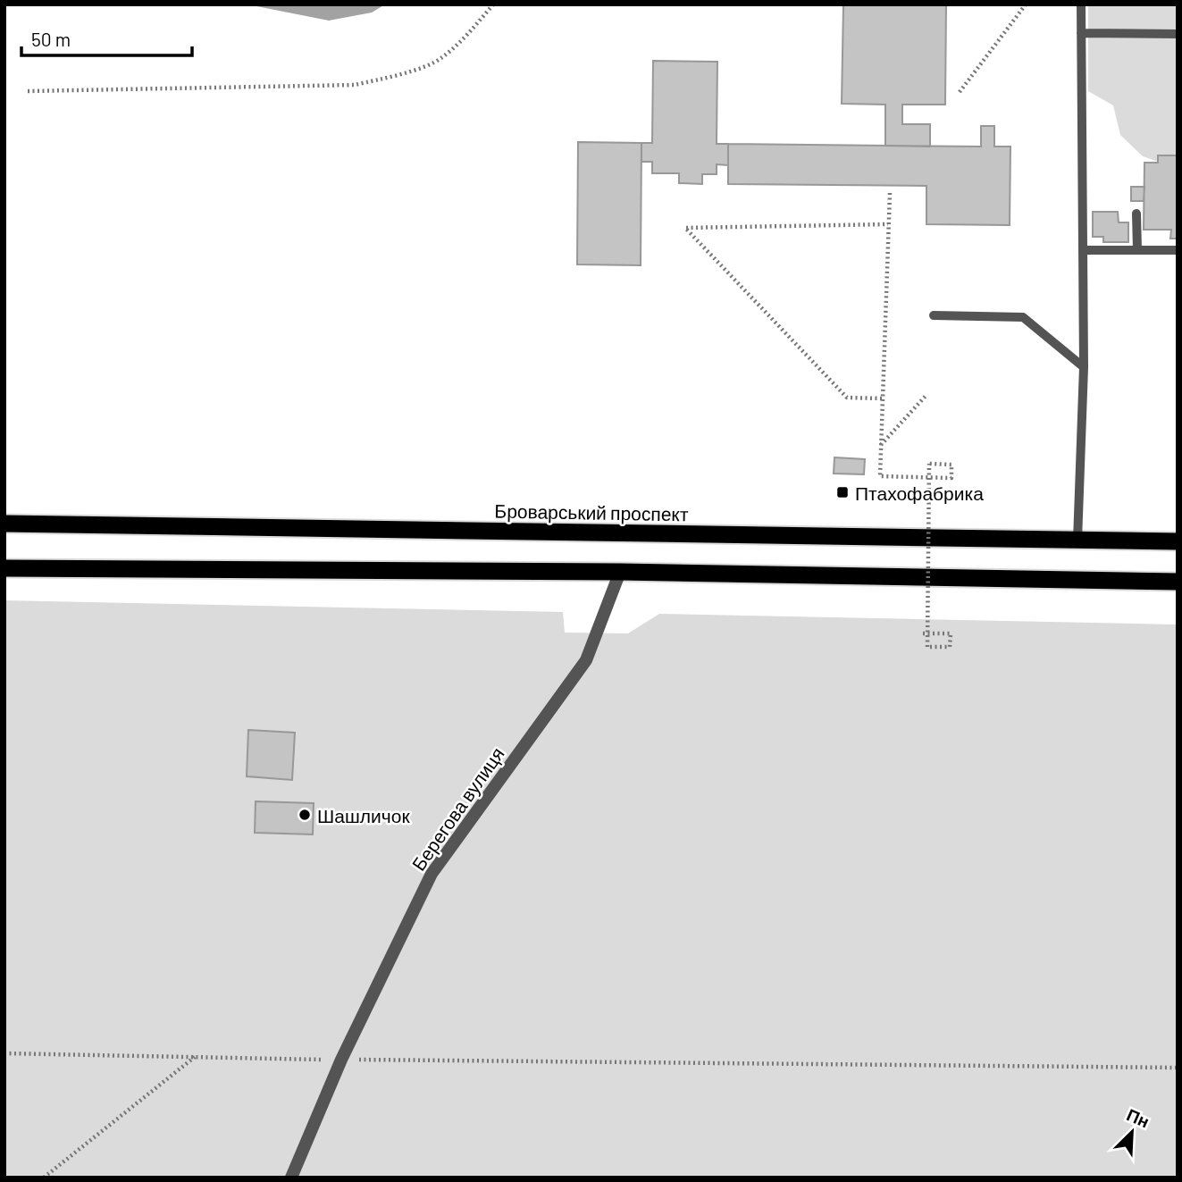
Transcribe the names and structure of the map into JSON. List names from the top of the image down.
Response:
{
  "streets": {
    "highway": ["Броварський проспект"],
    "street": ["Берегова вулиця"]
  },
  "places": {
    "transit": ["Птахофабрика"],
    "other": ["Шашличок"]
  },
  "scale_bar": "50 m",
  "north": "top right"
}
